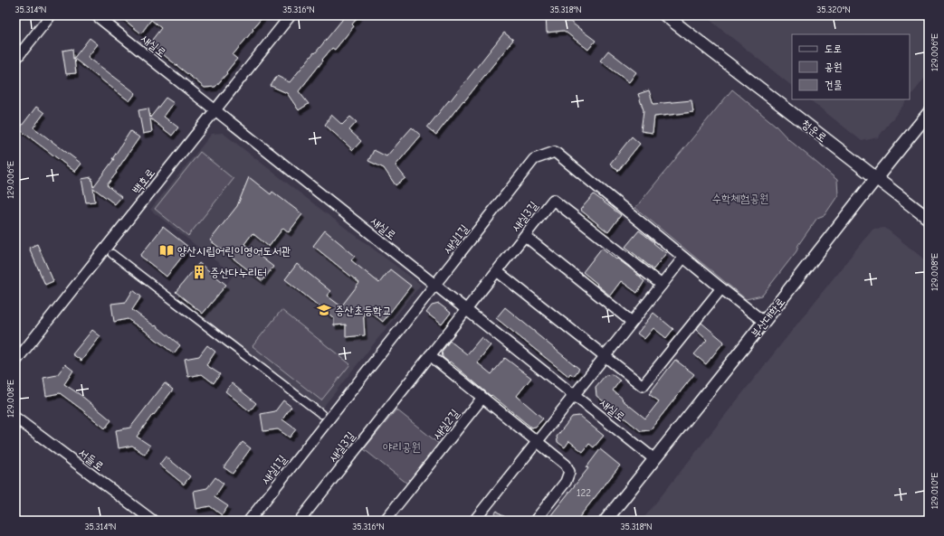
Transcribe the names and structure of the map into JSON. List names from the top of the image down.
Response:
{
  "streets": {
    "street": [
      "새실로",
      "청운로",
      "백호로",
      "새실3길",
      "새실1길",
      "부산대학로",
      "새실2길",
      "서들로"
    ]
  },
  "crossings": [
    ["새실로", "백호로"],
    ["새실로", "새실3길"],
    ["새실로", "새실1길"],
    ["새실로", "부산대학로"],
    ["청운로", "부산대학로"],
    ["새실1길", "부산대학로"]
  ],
  "parks": ["수학체험공원", "야리공원"],
  "places": {
    "library": ["양산시립어린이영어도서관"],
    "building": ["증산다누리터"],
    "school or university": ["증산초등학교"]
  },
  "house_numbers": ["122"],
  "legend": ["도로", "공원", "건물"],
  "coordinates": [
    "35.314°N",
    "35.316°N",
    "35.318°N",
    "35.320°N",
    "129.006°E",
    "129.008°E",
    "129.010°E"
  ]
}
